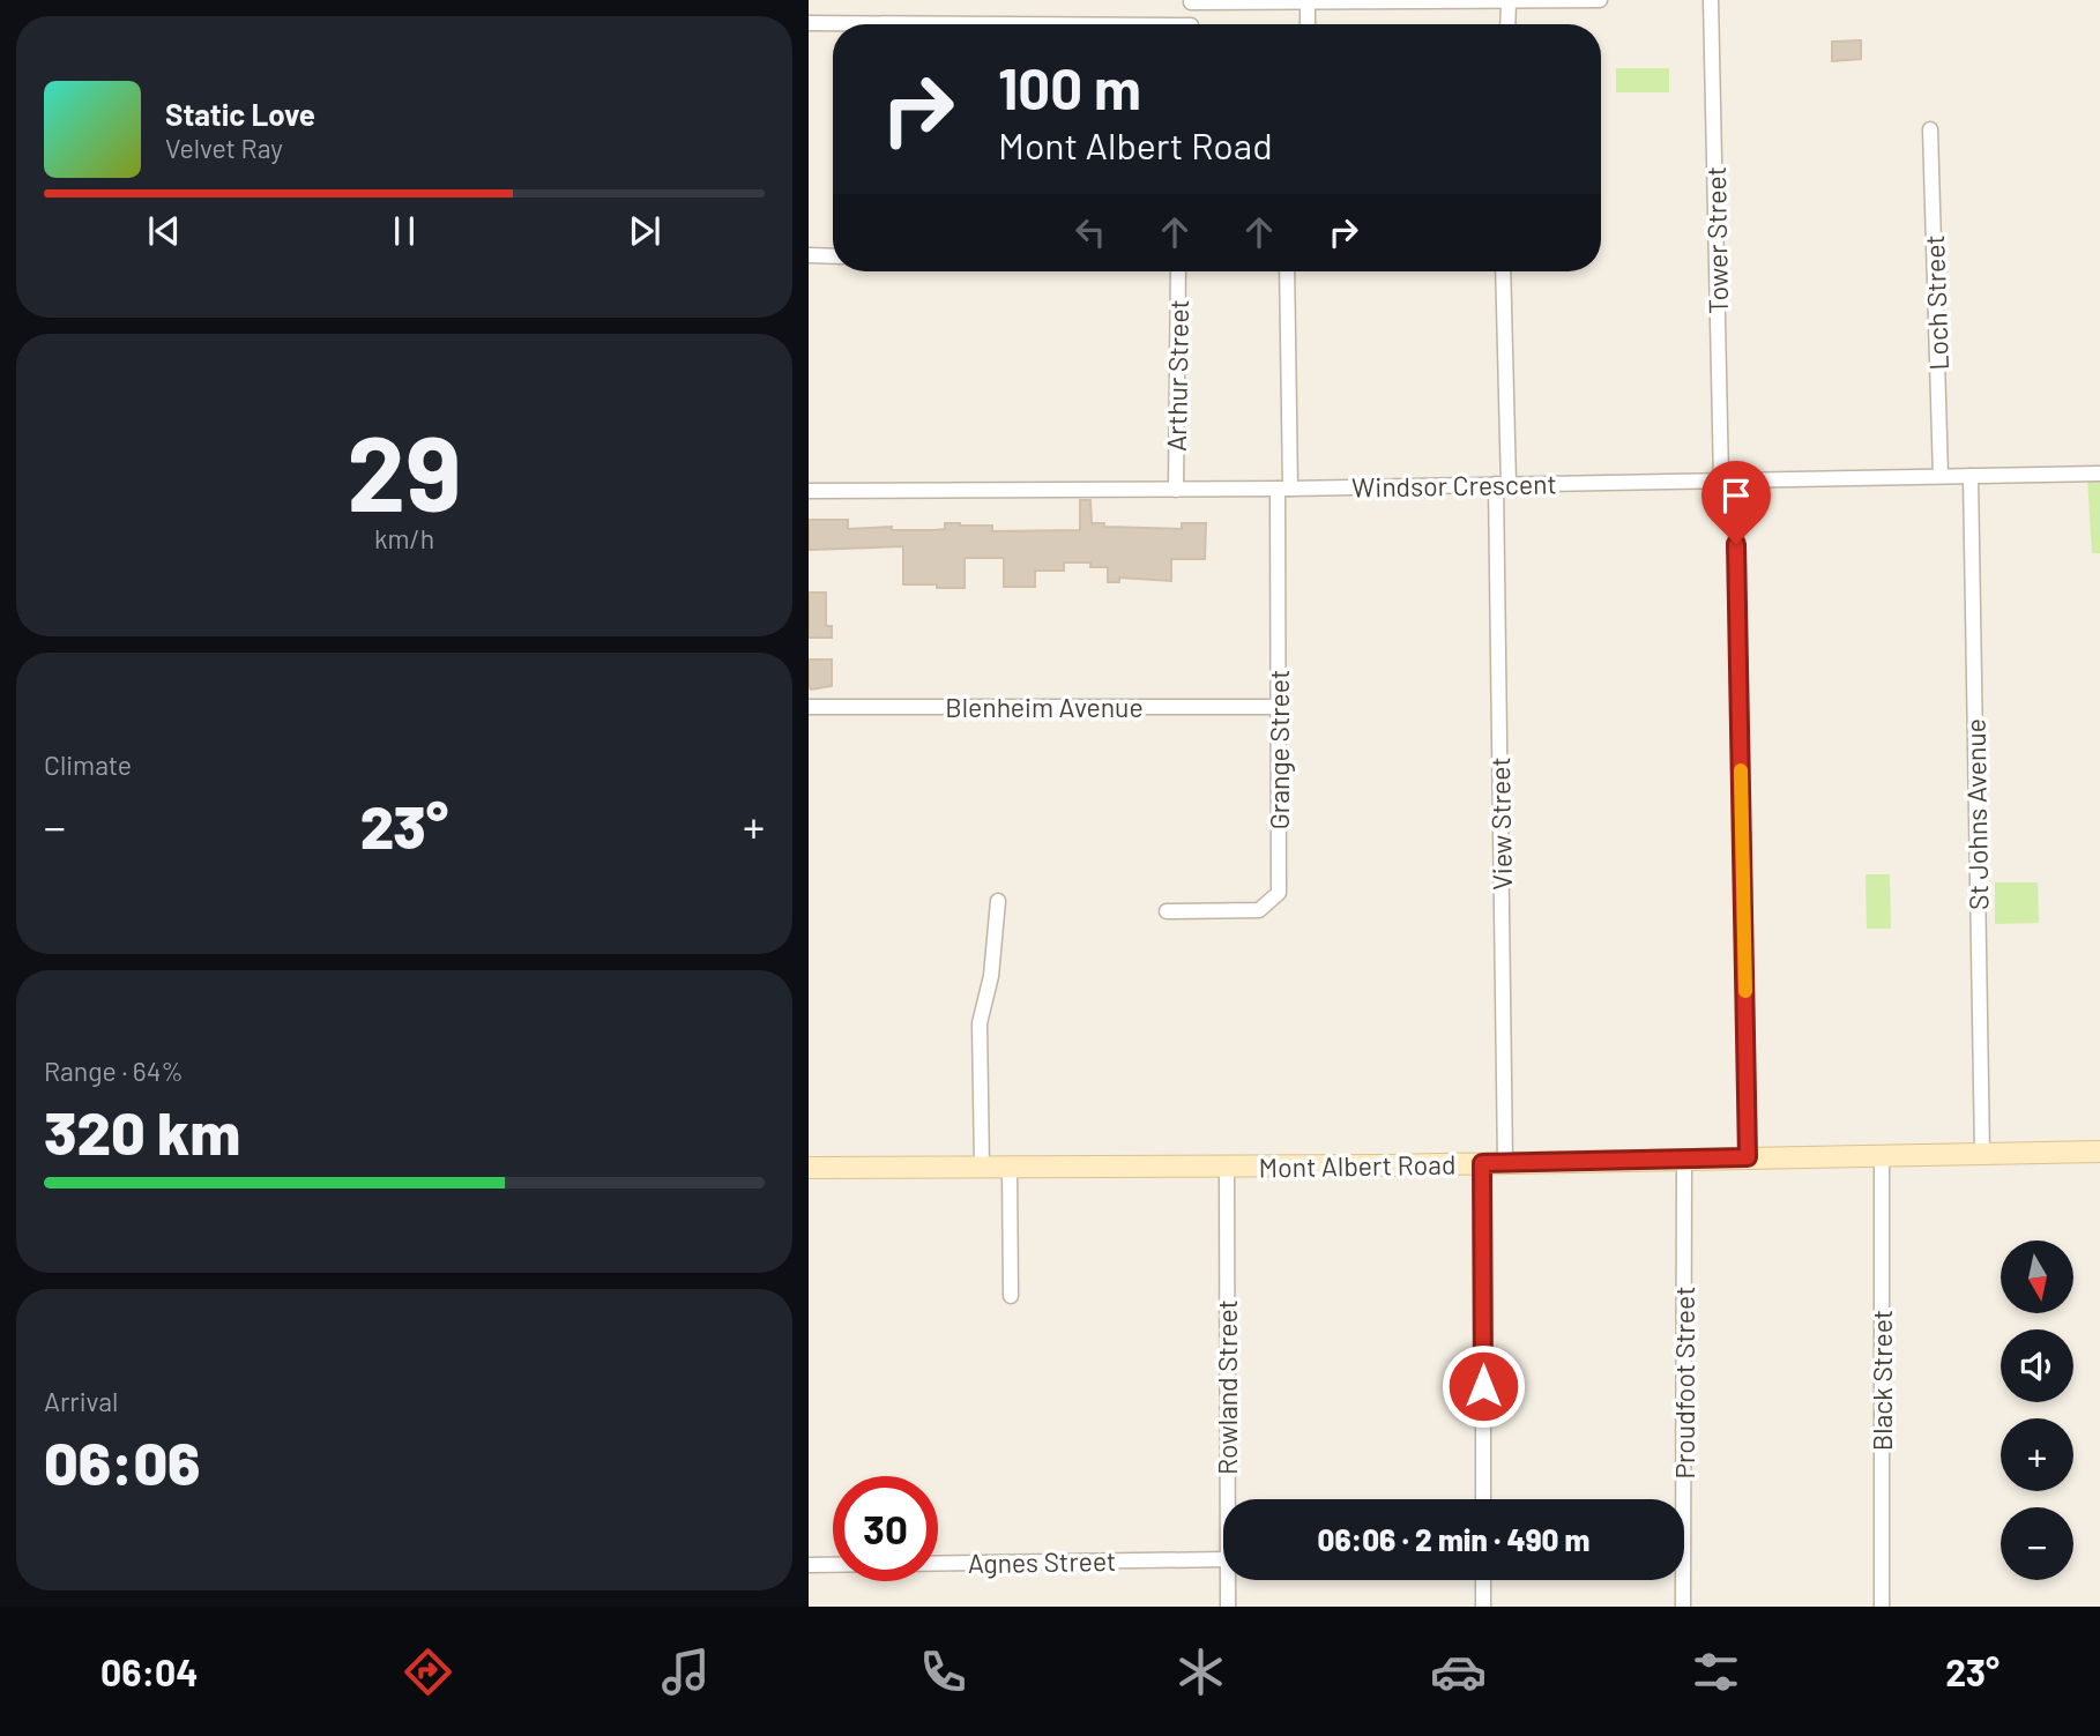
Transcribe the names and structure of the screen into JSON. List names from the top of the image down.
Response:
{
  "streets": {
    "main road": ["Mont Albert Road"],
    "street": [
      "Tower Street",
      "Loch Street",
      "Arthur Street",
      "Windsor Crescent",
      "Blenheim Avenue",
      "Grange Street",
      "St Johns Avenue",
      "View Street",
      "Black Street",
      "Proudfoot Street",
      "Rowland Street",
      "Agnes Street"
    ]
  },
  "crossings": [
    ["Tower Street", "Windsor Crescent"],
    ["Tower Street", "Mont Albert Road"],
    ["Loch Street", "Windsor Crescent"],
    ["Arthur Street", "Windsor Crescent"],
    ["Windsor Crescent", "Grange Street"],
    ["Windsor Crescent", "St Johns Avenue"],
    ["Windsor Crescent", "View Street"],
    ["Blenheim Avenue", "Grange Street"],
    ["St Johns Avenue", "Mont Albert Road"],
    ["View Street", "Mont Albert Road"],
    ["Mont Albert Road", "Black Street"],
    ["Mont Albert Road", "Proudfoot Street"],
    ["Mont Albert Road", "Rowland Street"]
  ],
  "north": "bottom",
  "page": {
    "turn": ["100 m", "Mont Albert Road"],
    "song": ["Static Love", "Velvet Ray"],
    "tile": [
      ["29", "km/h"],
      "Climate",
      ["Range · 64%", "320 km"],
      ["Arrival", "06:06"]
    ],
    "heat": ["−", "23°", "+"],
    "map_buttons": ["+", "−"],
    "limit": "30",
    "trip": "06:06 · 2 min · 490 m",
    "tabs": ["06:04", "23°"]
  }
}
